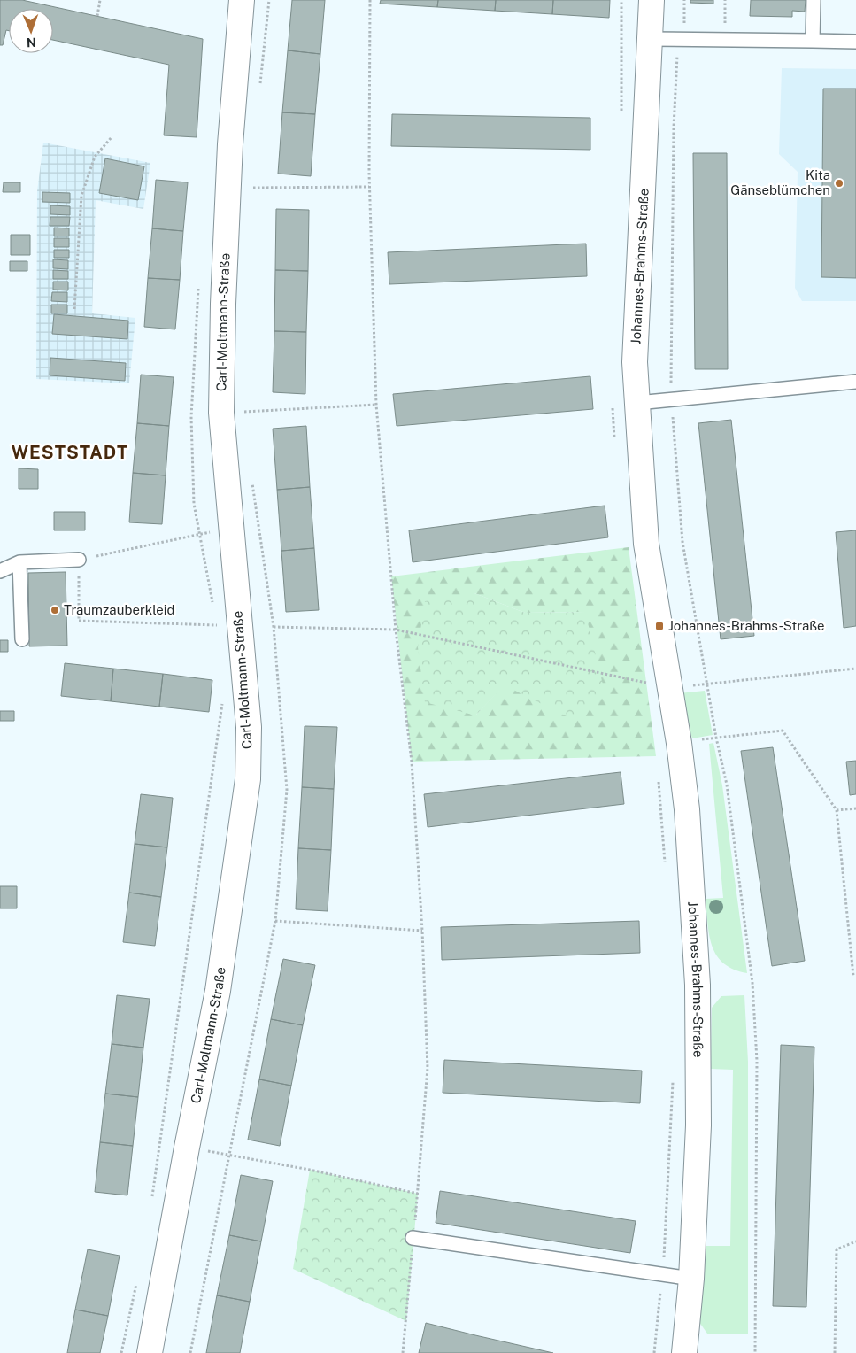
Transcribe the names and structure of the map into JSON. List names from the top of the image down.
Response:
{
  "streets": {
    "street": ["Johannes-Brahms-Straße", "Carl-Moltmann-Straße"]
  },
  "districts": ["WESTSTADT"],
  "places": {
    "other": ["Kita Gänseblümchen", "Traumzauberkleid"],
    "transit": ["Johannes-Brahms-Straße"]
  },
  "north": "bottom"
}
